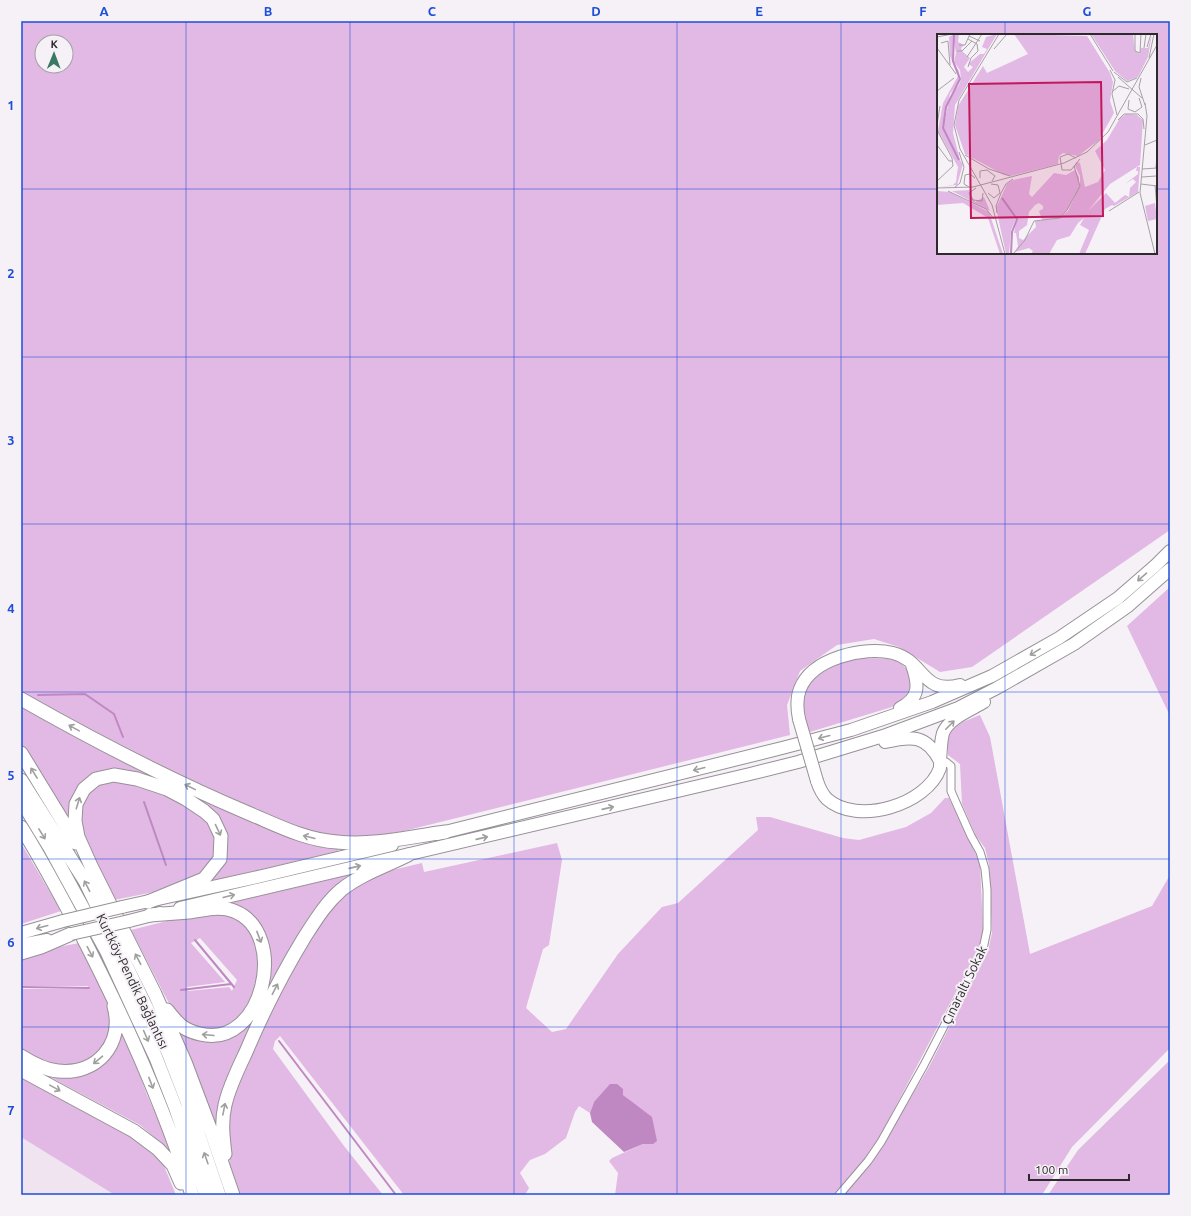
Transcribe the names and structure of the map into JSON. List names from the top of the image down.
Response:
{
  "streets": {
    "highway": ["Kurtköy-Pendik Bağlantısı"],
    "street": ["Çınaraltı Sokak"]
  },
  "scale_bar": "100 m",
  "north": "top",
  "grid": {
    "columns": [
      "A",
      "B",
      "C",
      "D",
      "E",
      "F",
      "G"
    ],
    "rows": [
      "1",
      "2",
      "3",
      "4",
      "5",
      "6",
      "7"
    ]
  }
}
